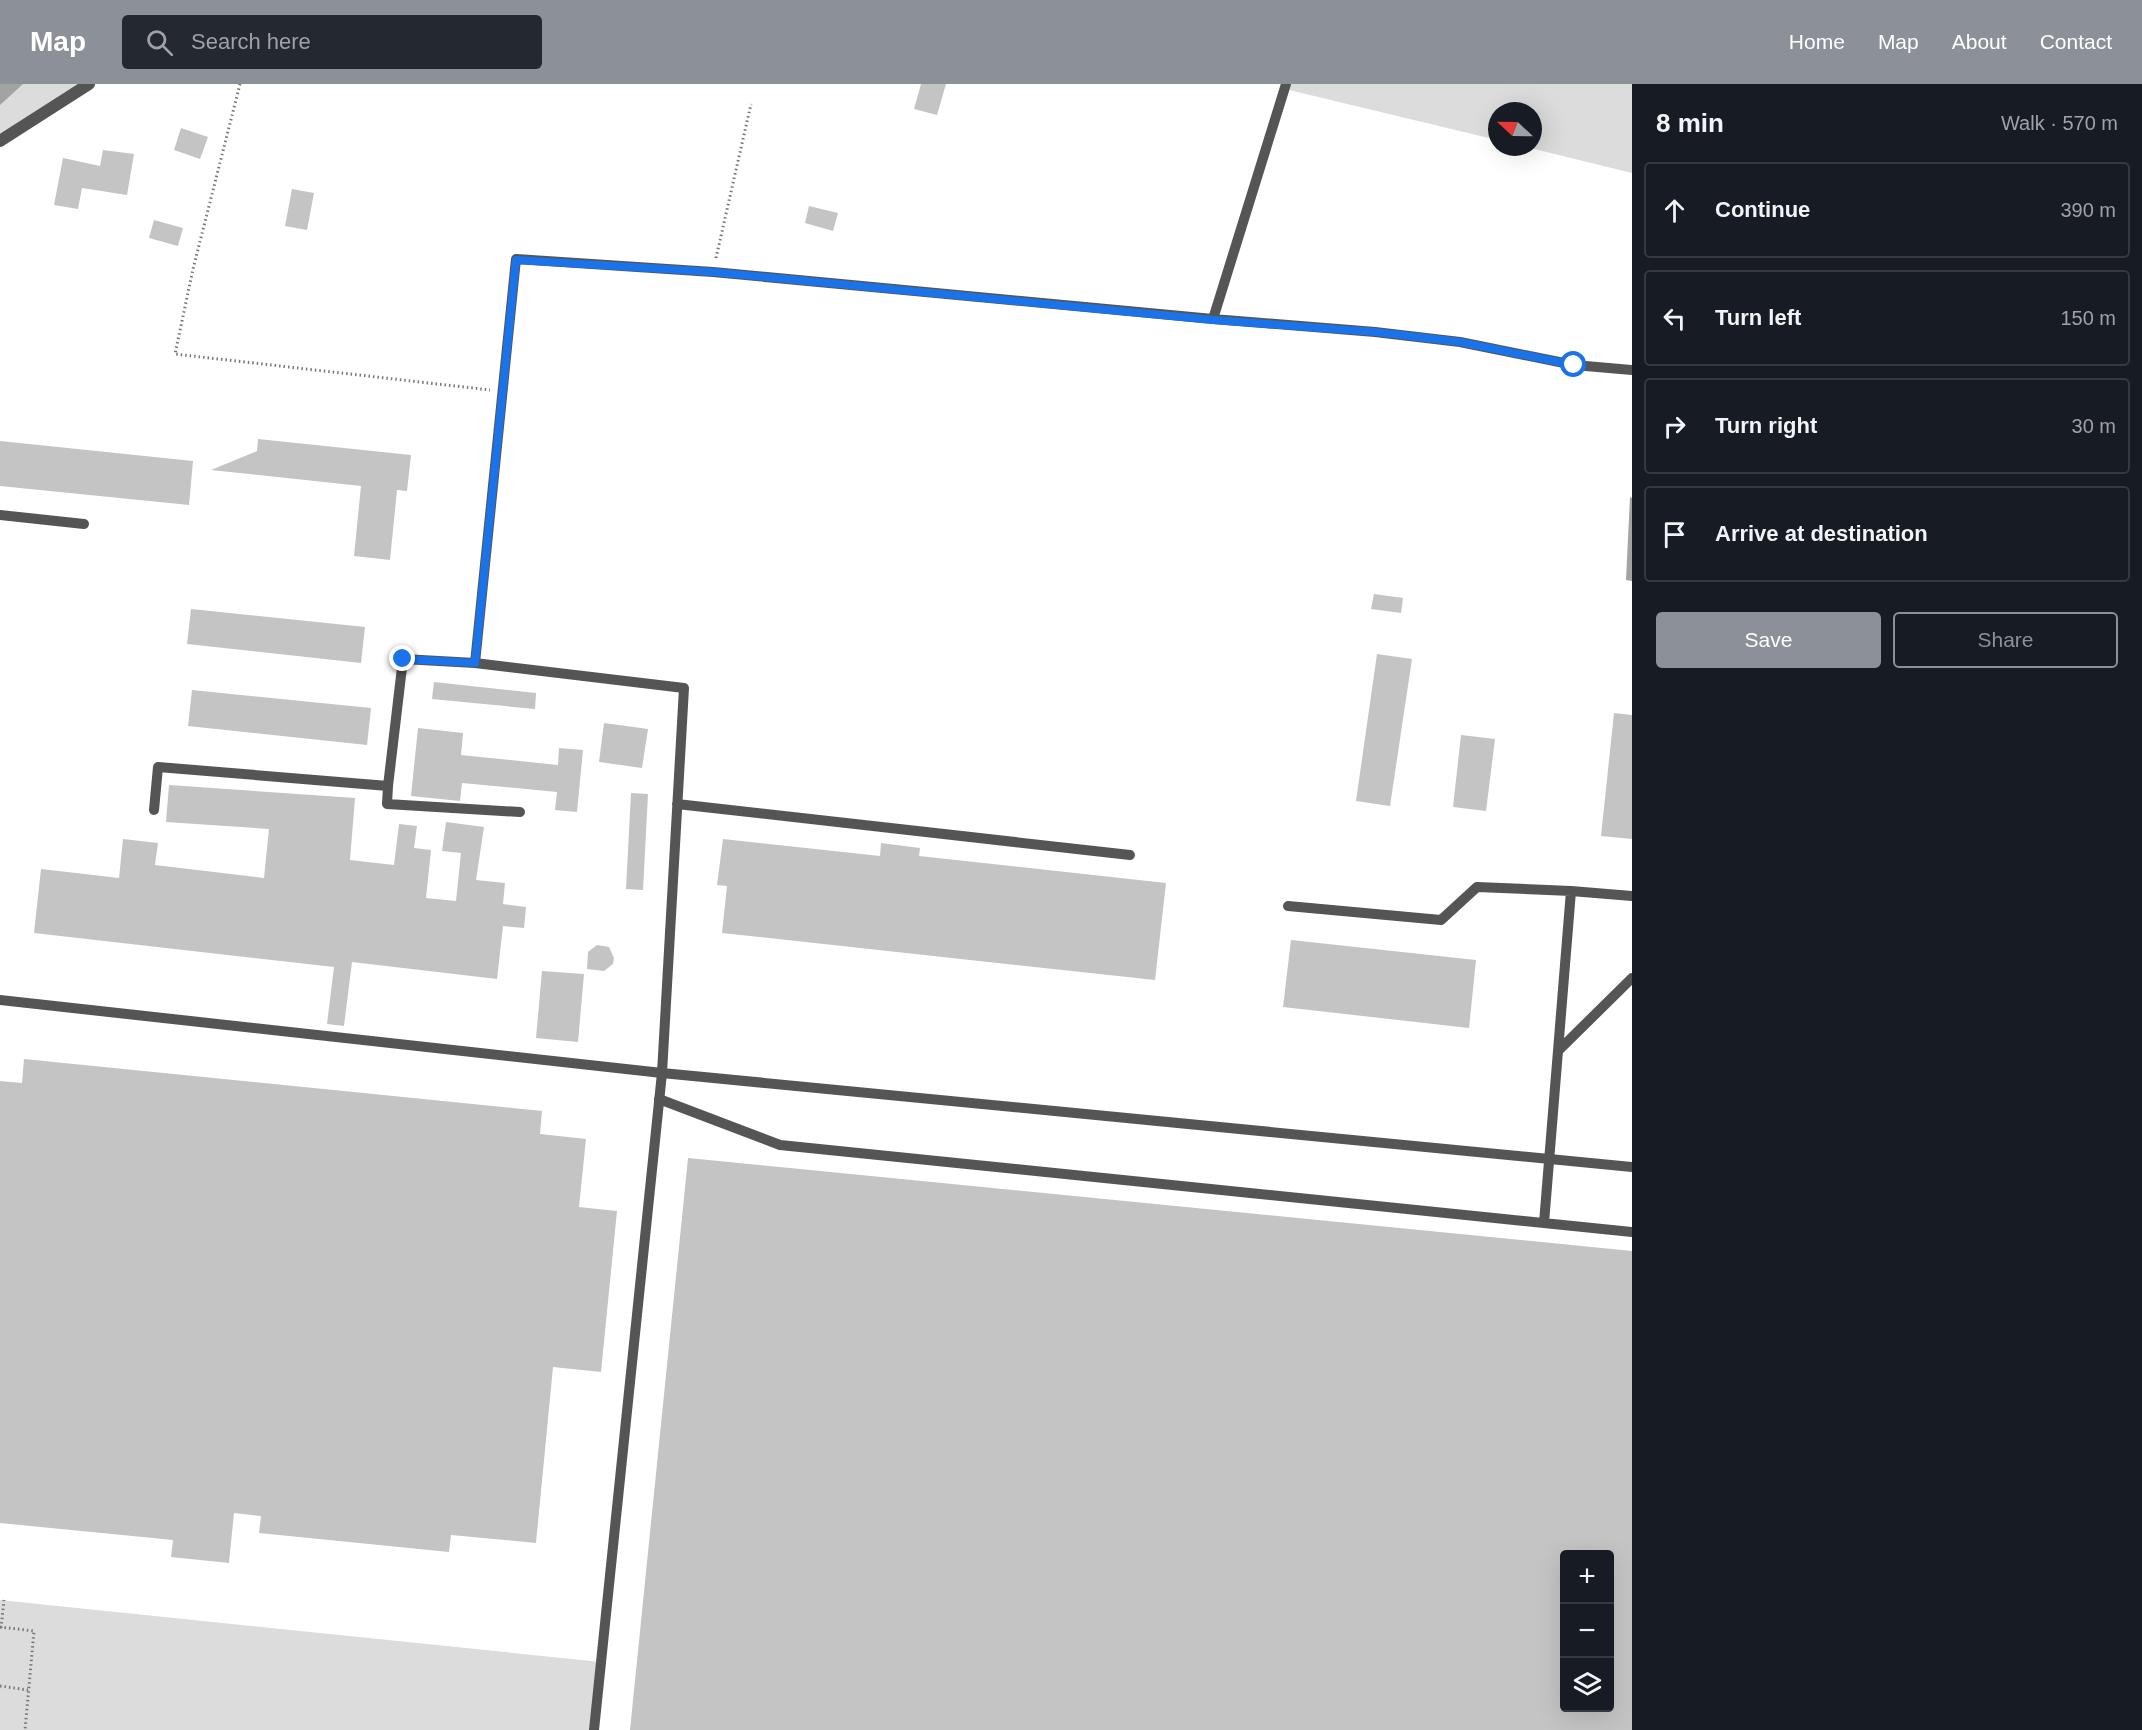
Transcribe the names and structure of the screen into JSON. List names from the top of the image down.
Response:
{
  "north": "left",
  "page": {
    "header": "Map",
    "search": "Search here",
    "nav": [
      "Home",
      "Map",
      "About",
      "Contact"
    ],
    "heading": ["8 min", "Walk · 570 m"],
    "list": [
      ["Continue", "390 m"],
      ["Turn left", "150 m"],
      ["Turn right", "30 m"],
      "Arrive at destination"
    ],
    "buttons": ["Save", "Share"],
    "map_buttons": ["+", "−"]
  }
}
